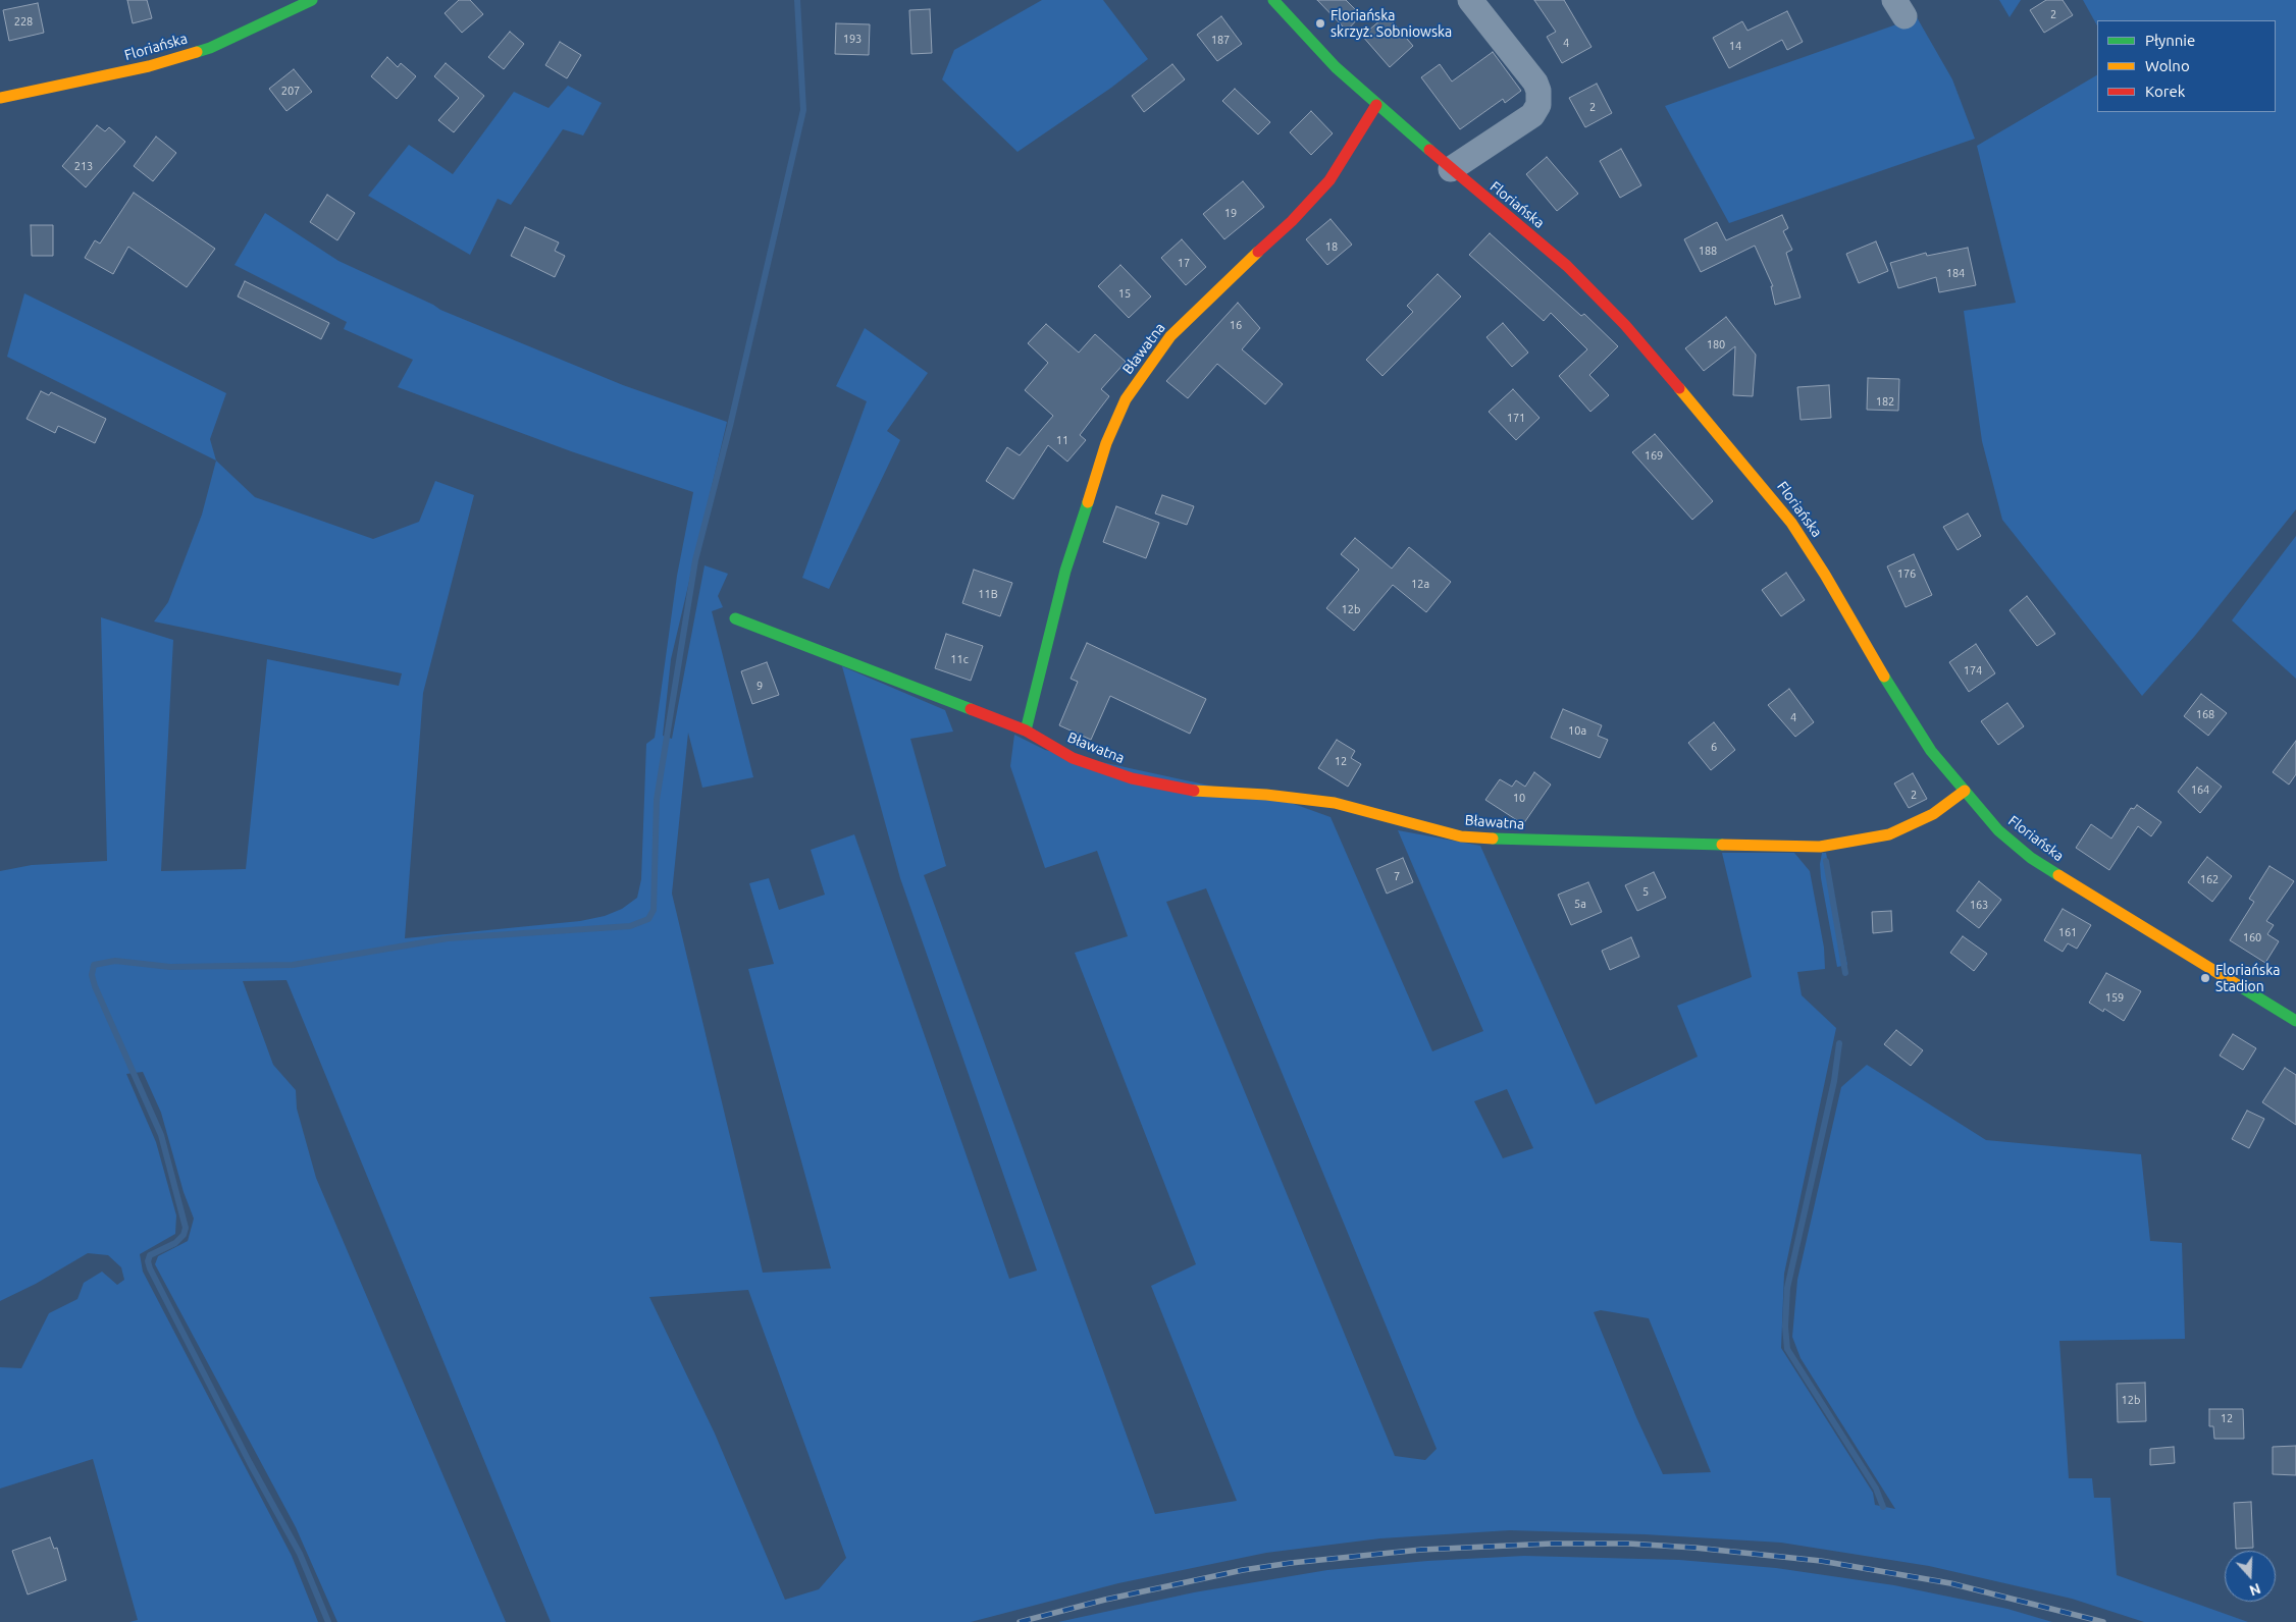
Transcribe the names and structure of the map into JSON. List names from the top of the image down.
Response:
{
  "streets": {
    "street": ["Floriańska", "Bławatna"]
  },
  "crossings": [
    ["Floriańska", "Bławatna"]
  ],
  "places": ["Floriańska skrzyż. Sobniowska", "Floriańska Stadion"],
  "house_numbers": [
    "2",
    "228",
    "193",
    "187",
    "4",
    "14",
    "207",
    "2",
    "213",
    "19",
    "18",
    "188",
    "17",
    "184",
    "15",
    "16",
    "180",
    "182",
    "171",
    "11",
    "169",
    "176",
    "12a",
    "11B",
    "12b",
    "11c",
    "174",
    "9",
    "168",
    "4",
    "10a",
    "6",
    "12",
    "164",
    "2",
    "10",
    "7",
    "162",
    "5",
    "5a",
    "163",
    "161",
    "160",
    "159",
    "12b",
    "12"
  ],
  "legend": ["Płynnie", "Wolno", "Korek"],
  "north": "bottom"
}
